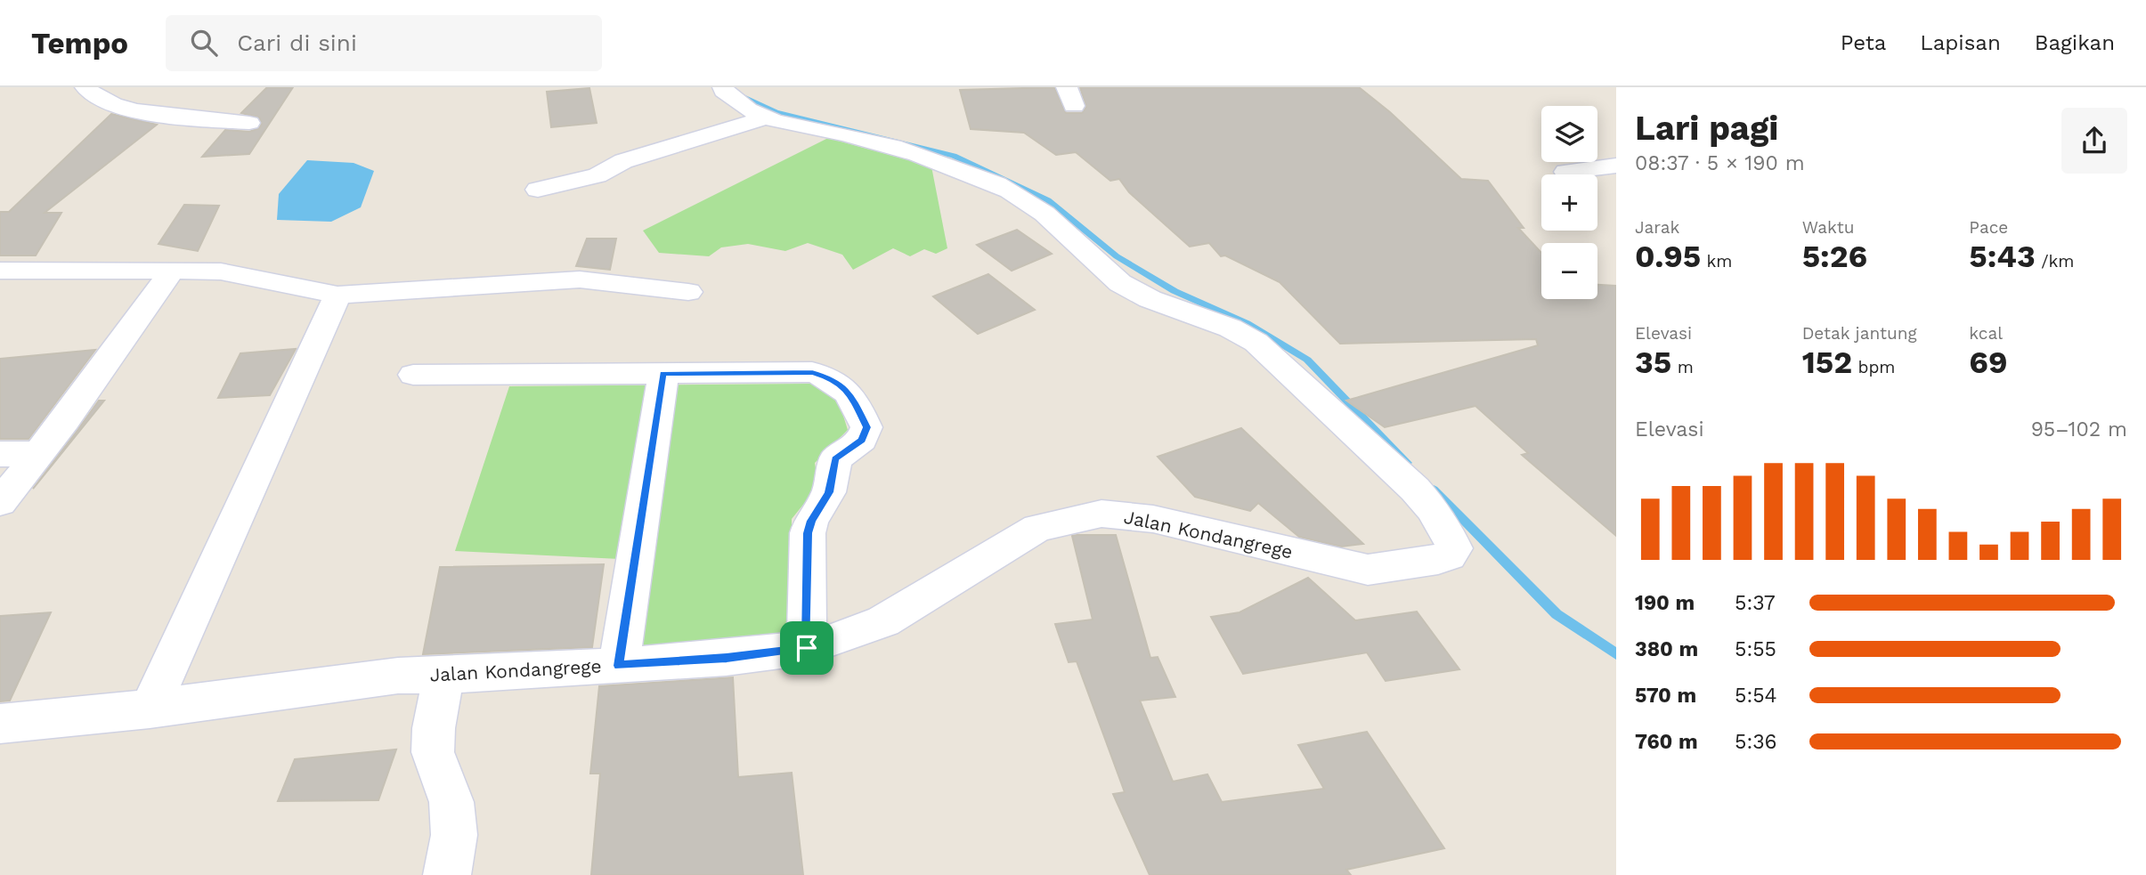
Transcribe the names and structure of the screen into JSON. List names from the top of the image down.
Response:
{
  "streets": {
    "street": ["Jalan Kondangrege"]
  },
  "page": {
    "header": "Tempo",
    "search": "Cari di sini",
    "nav": ["Peta", "Lapisan", "Bagikan"],
    "heading": ["Lari pagi", "08:37 · 5 × 190 m"],
    "map_buttons": ["+", "−"],
    "stats": [
      ["Jarak", "0.95 km"],
      ["Waktu", "5:26"],
      ["Pace", "5:43 /km"],
      ["Elevasi", "35 m"],
      ["Detak jantung", "152 bpm"],
      ["kcal", "69"]
    ],
    "chart": ["Elevasi", "95–102 m"],
    "list": [
      {
        "name": "190 m",
        "note": "5:37"
      },
      {
        "name": "380 m",
        "note": "5:55"
      },
      {
        "name": "570 m",
        "note": "5:54"
      },
      {
        "name": "760 m",
        "note": "5:36"
      }
    ]
  }
}
